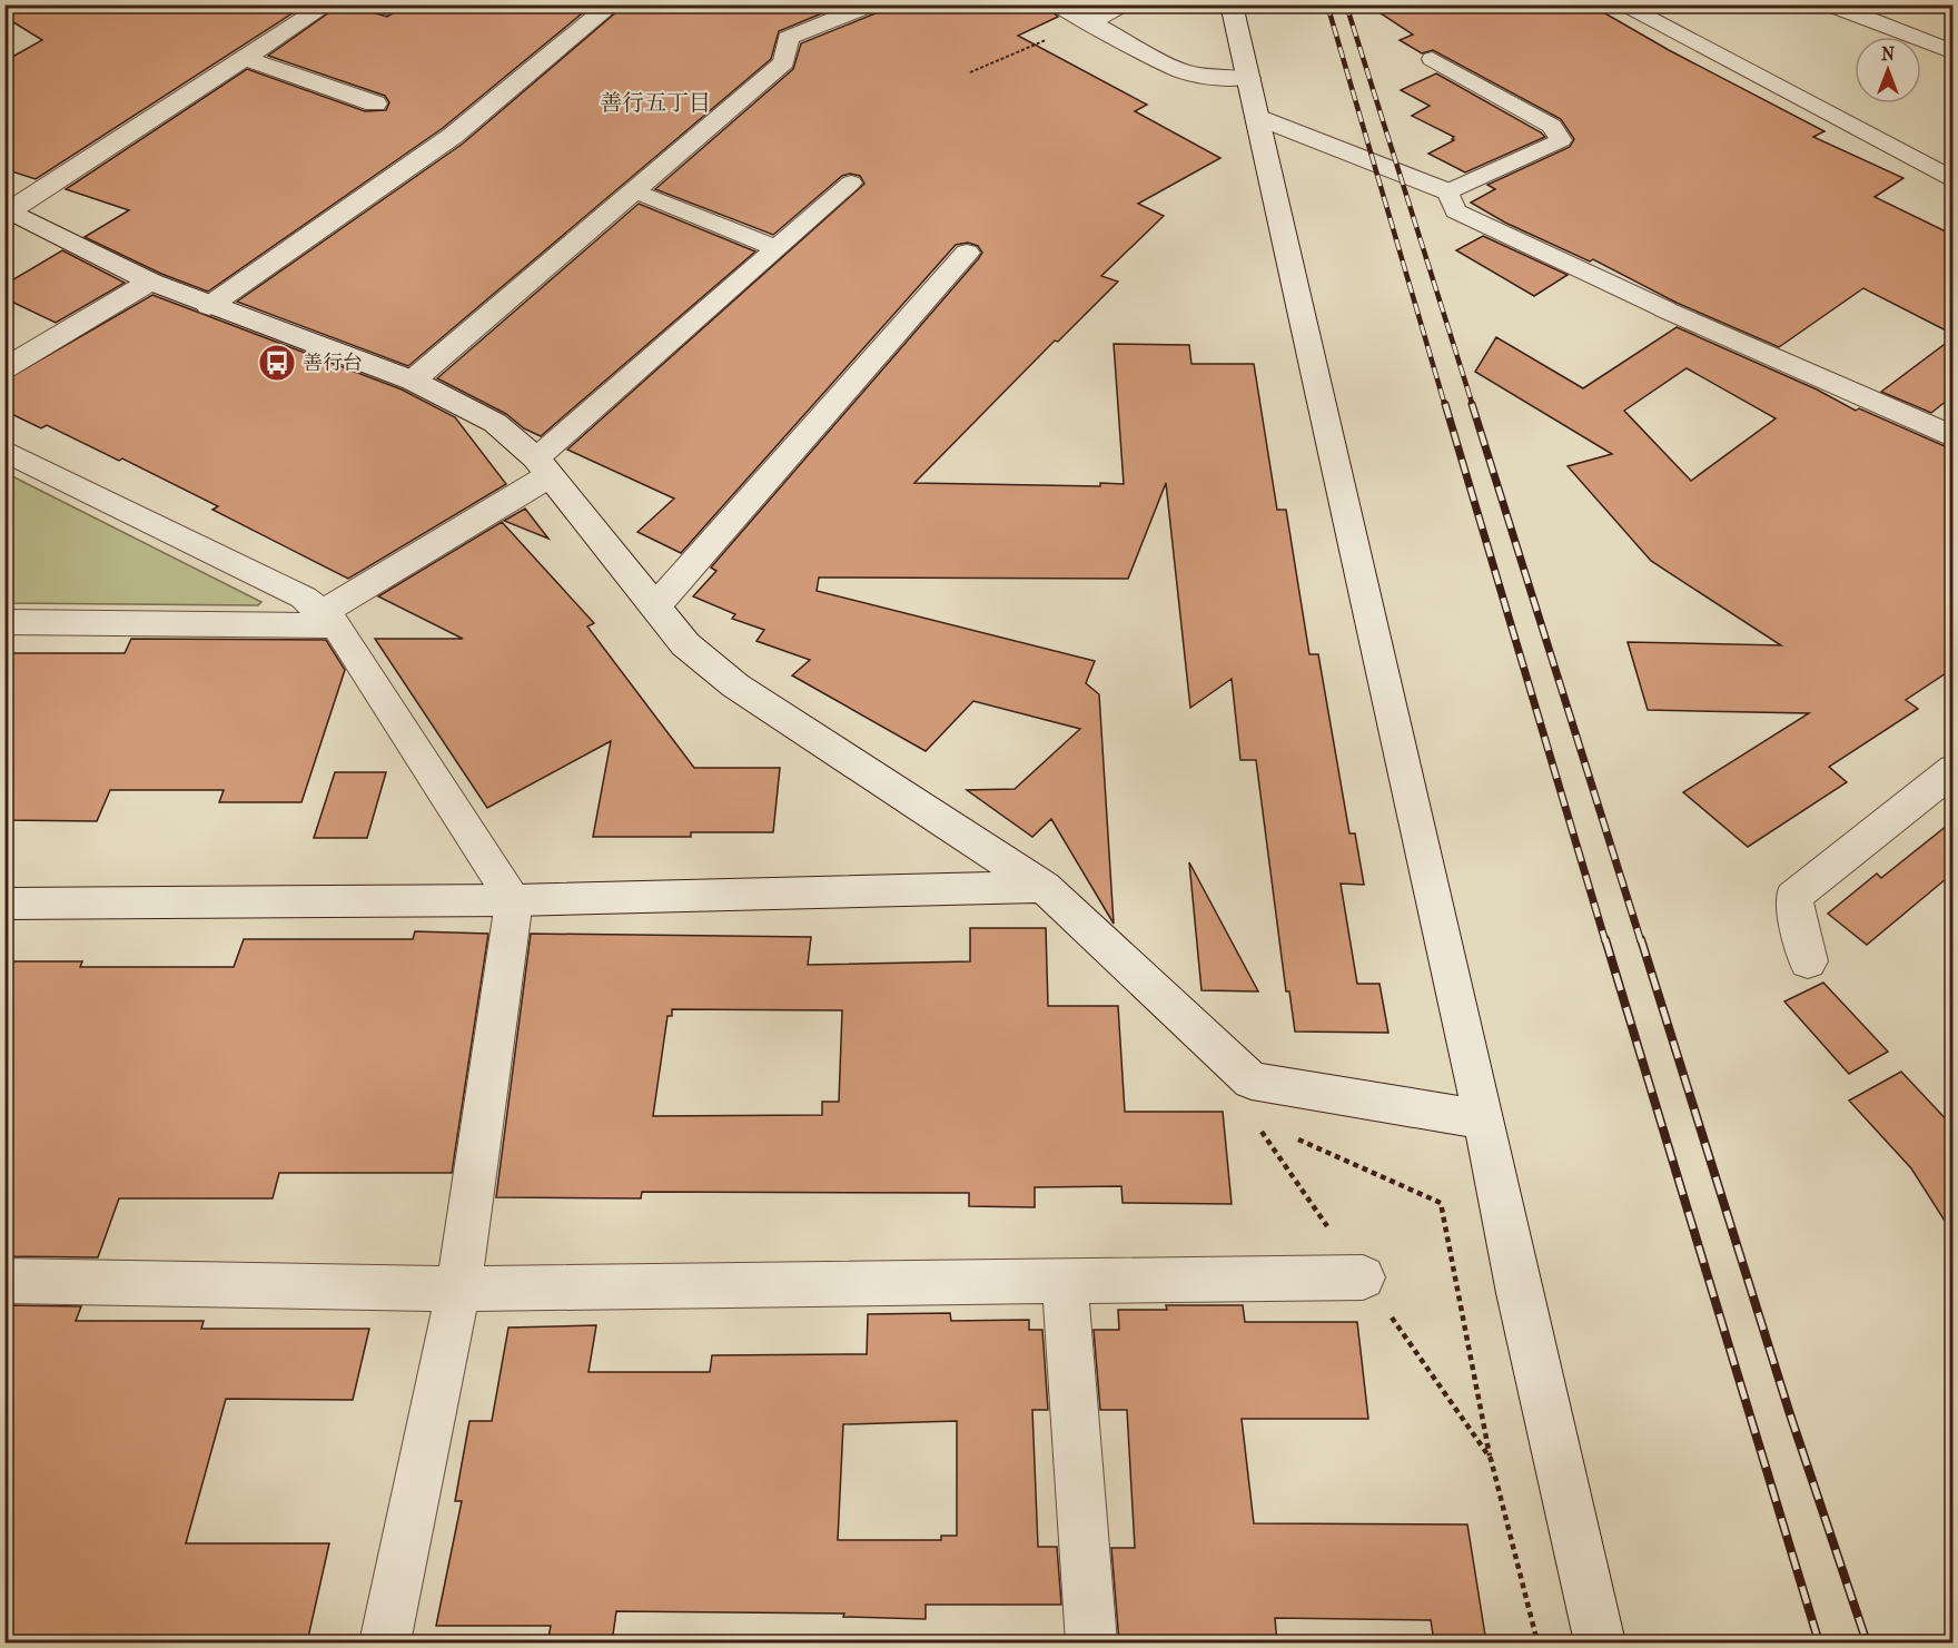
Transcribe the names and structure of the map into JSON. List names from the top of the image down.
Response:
{
  "districts": ["善行五丁目"],
  "places": {
    "bus stop": ["善行台"]
  },
  "north": "top"
}
